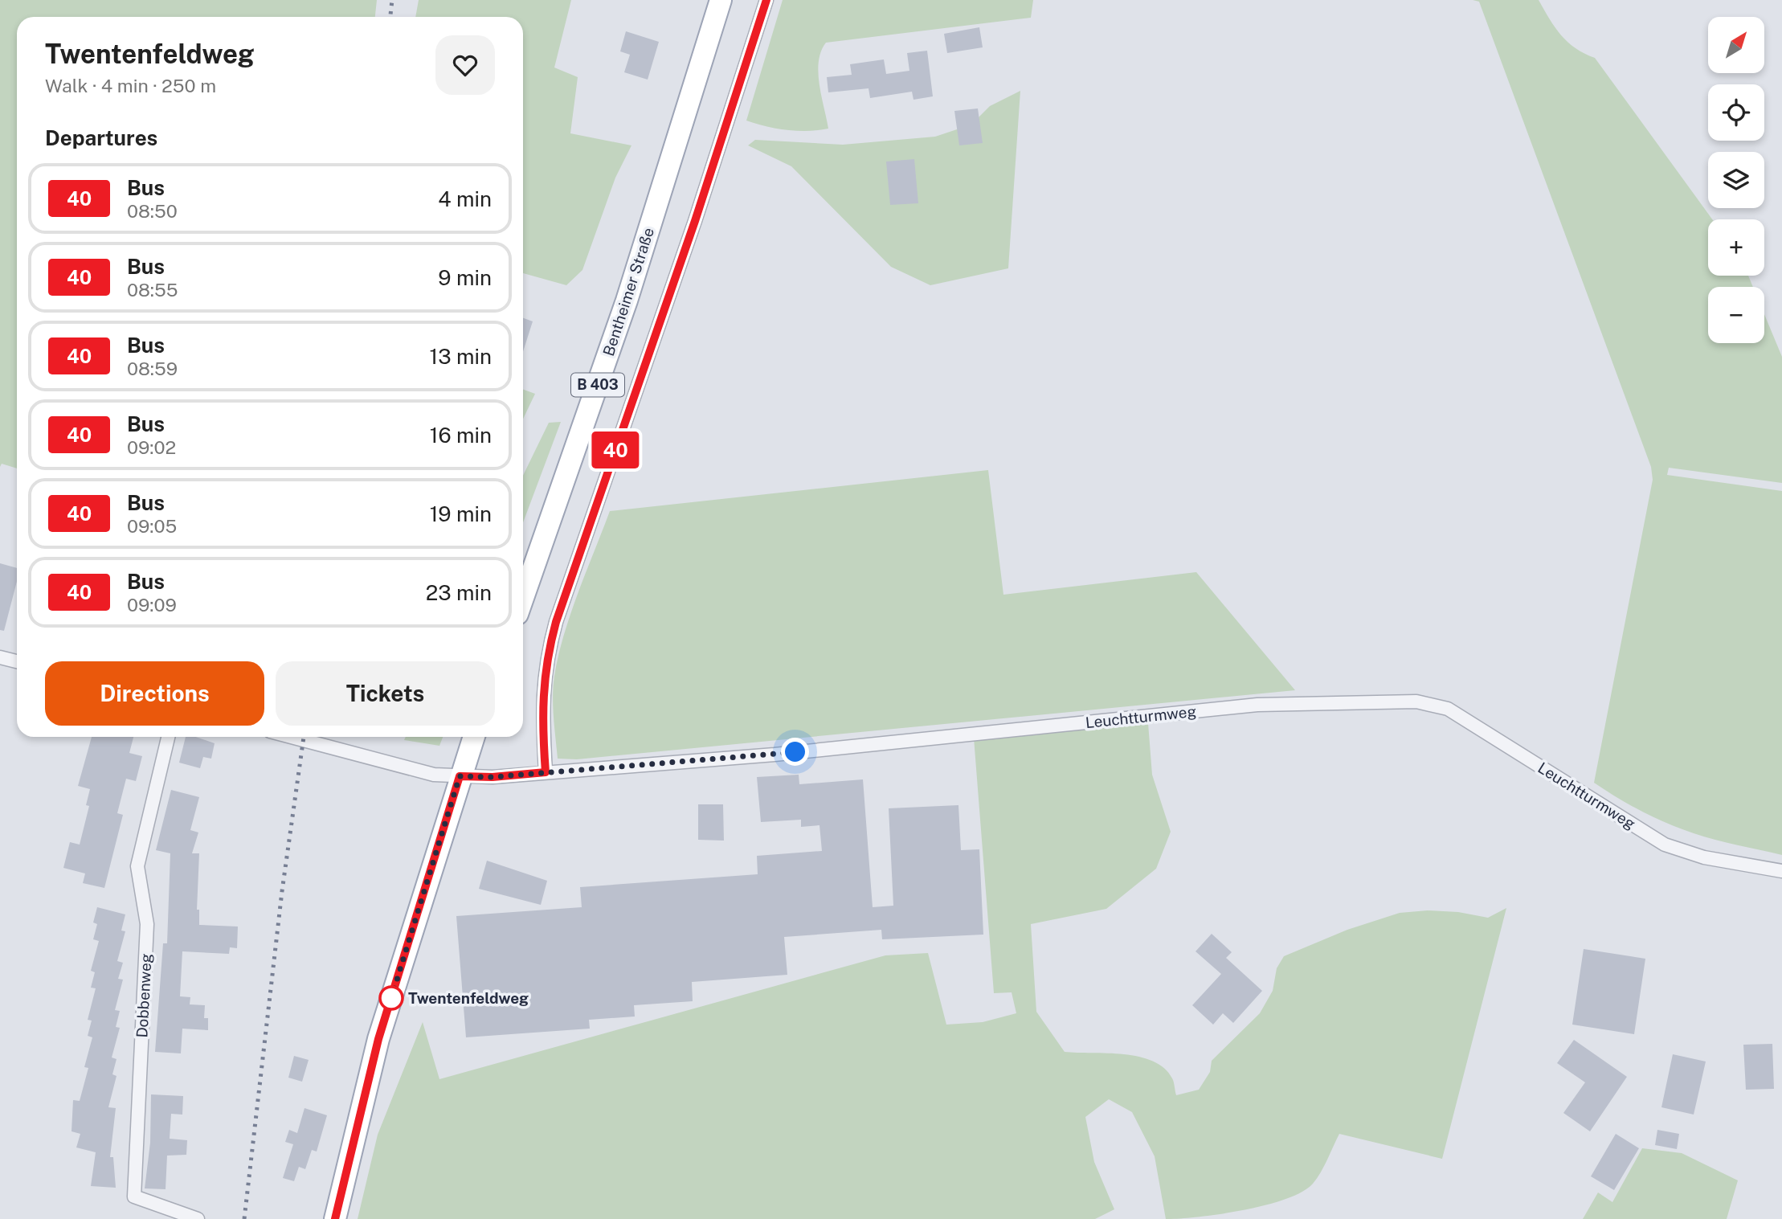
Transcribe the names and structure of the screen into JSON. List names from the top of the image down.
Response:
{
  "streets": {
    "main road": ["Bentheimer Straße", "B 403"],
    "street": ["Leuchtturmweg", "Dobbenweg"]
  },
  "places": ["Twentenfeldweg"],
  "lines": ["bus line 40"],
  "north": "top right",
  "page": {
    "on_map": "40",
    "map_buttons": ["+", "−"],
    "heading": [
      ["Twentenfeldweg", "Walk · 4 min · 250 m"],
      "Departures"
    ],
    "list": [
      {
        "mark": "40",
        "name": "Bus",
        "note": "08:50",
        "value": "4 min"
      },
      {
        "mark": "40",
        "name": "Bus",
        "note": "08:55",
        "value": "9 min"
      },
      {
        "mark": "40",
        "name": "Bus",
        "note": "08:59",
        "value": "13 min"
      },
      {
        "mark": "40",
        "name": "Bus",
        "note": "09:02",
        "value": "16 min"
      },
      {
        "mark": "40",
        "name": "Bus",
        "note": "09:05",
        "value": "19 min"
      },
      {
        "mark": "40",
        "name": "Bus",
        "note": "09:09",
        "value": "23 min"
      }
    ],
    "buttons": ["Directions", "Tickets"]
  }
}
